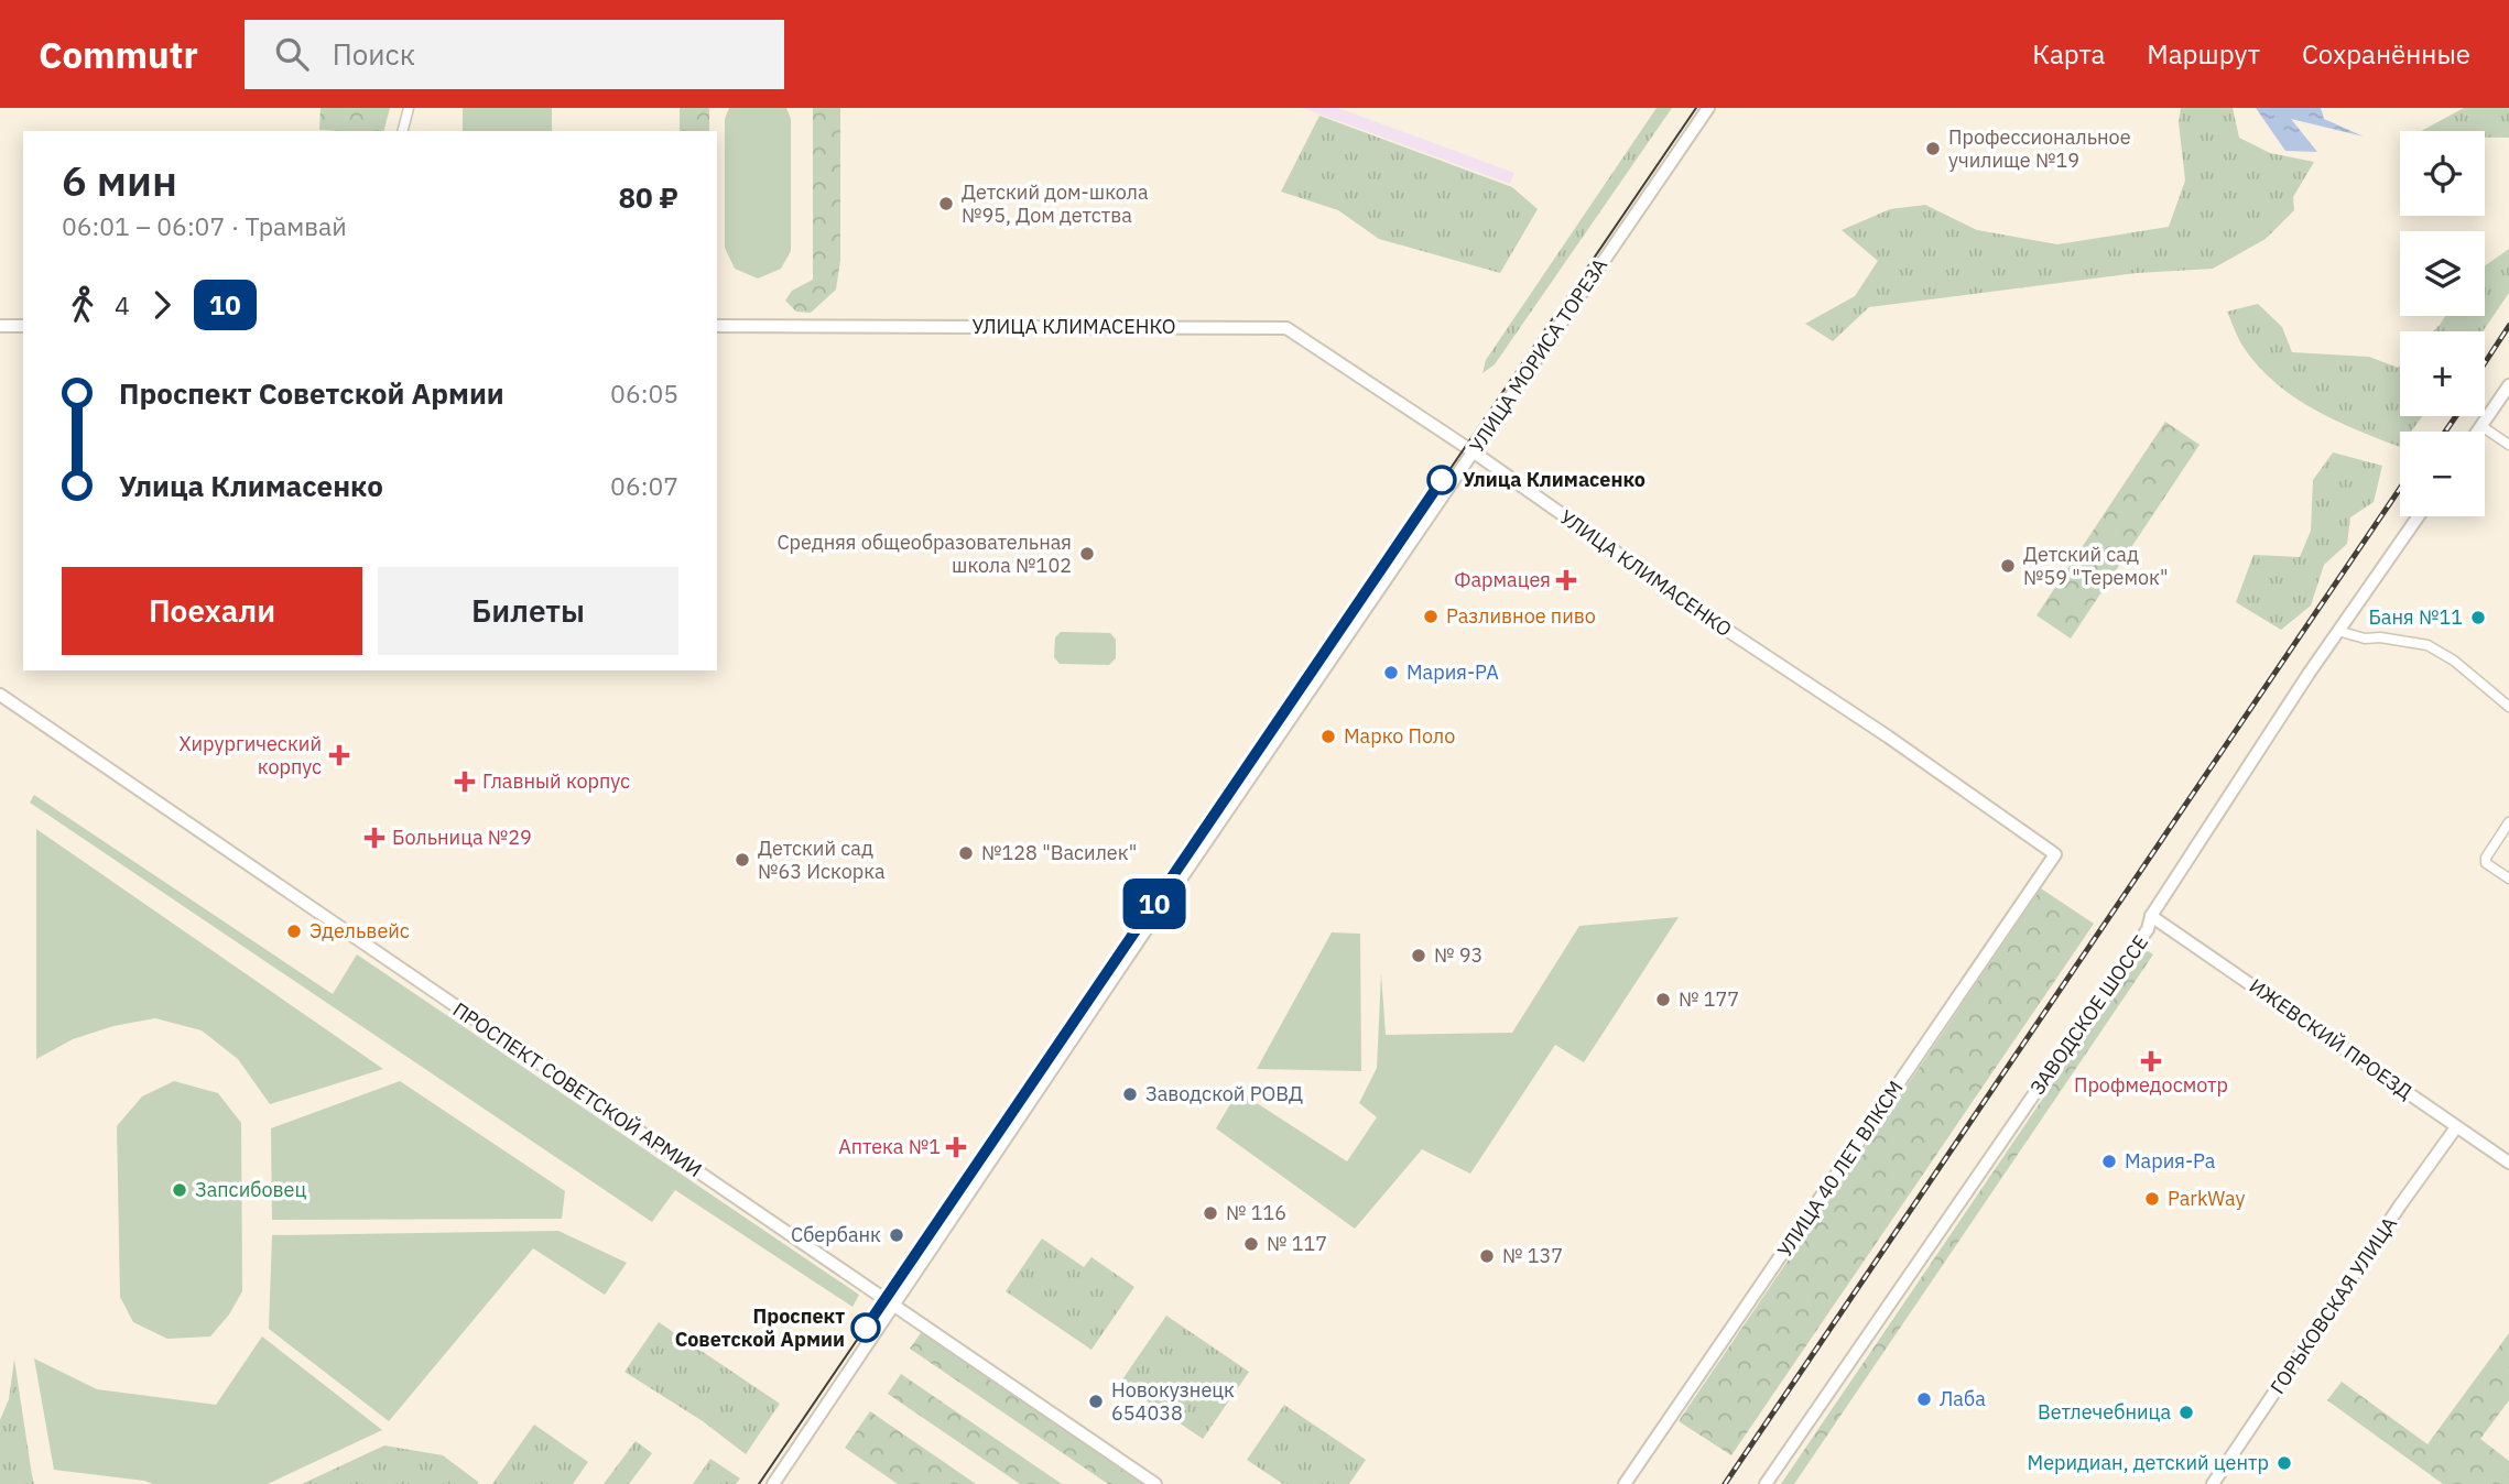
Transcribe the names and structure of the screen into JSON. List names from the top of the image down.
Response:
{
  "streets": {
    "street": [
      "УЛИЦА КЛИМАСЕНКО",
      "УЛИЦА МОРИСА ТОРЕЗА",
      "ЗАВОДСКОЕ ШОССЕ",
      "ИЖЕВСКИЙ ПРОЕЗД",
      "ПРОСПЕКТ СОВЕТСКОЙ АРМИИ",
      "УЛИЦА 40 ЛЕТ ВЛКСМ",
      "ГОРЬКОВСКАЯ УЛИЦА"
    ]
  },
  "crossings": [
    ["УЛИЦА КЛИМАСЕНКО", "УЛИЦА МОРИСА ТОРЕЗА"],
    ["УЛИЦА КЛИМАСЕНКО", "УЛИЦА 40 ЛЕТ ВЛКСМ"],
    ["УЛИЦА МОРИСА ТОРЕЗА", "ПРОСПЕКТ СОВЕТСКОЙ АРМИИ"],
    ["ЗАВОДСКОЕ ШОССЕ", "ИЖЕВСКИЙ ПРОЕЗД"],
    ["ИЖЕВСКИЙ ПРОЕЗД", "ГОРЬКОВСКАЯ УЛИЦА"]
  ],
  "places": {
    "other": [
      "Профессиональное училище №19",
      "Детский дом-школа №95, Дом детства",
      "Улица Климасенко",
      "Средняя общеобразовательная школа №102",
      "Детский сад №59 \"Теремок\"",
      "Разливное пиво",
      "Баня №11",
      "Мария-РА",
      "Марко Поло",
      "№128 \"Василек\"",
      "Детский сад №63 Искорка",
      "Эдельвейс",
      "№ 93",
      "№ 177",
      "Заводской РОВД",
      "Мария-Ра",
      "Запсибовец",
      "ParkWay",
      "№ 116",
      "Сбербанк",
      "№ 117",
      "№ 137",
      "Проспект Советской Армии",
      "Лаба",
      "Новокузнецк 654038",
      "Ветлечебница",
      "Меридиан, детский центр"
    ],
    "health": [
      "Фармацея",
      "Хирургический корпус",
      "Главный корпус",
      "Больница №29",
      "Профмедосмотр",
      "Аптека №1"
    ]
  },
  "lines": ["tram line 10"],
  "page": {
    "header": "Commutr",
    "search": "Поиск",
    "nav": ["Карта", "Маршрут", "Сохранённые"],
    "on_map": "10",
    "map_buttons": ["+", "−"],
    "heading": ["6 мин", "06:01 – 06:07 · Трамвай", "80 ₽"],
    "legs": ["4", "10"],
    "list": [
      {
        "name": "Проспект Советской Армии",
        "value": "06:05"
      },
      {
        "name": "Улица Климасенко",
        "value": "06:07"
      }
    ],
    "buttons": ["Поехали", "Билеты"]
  }
}
